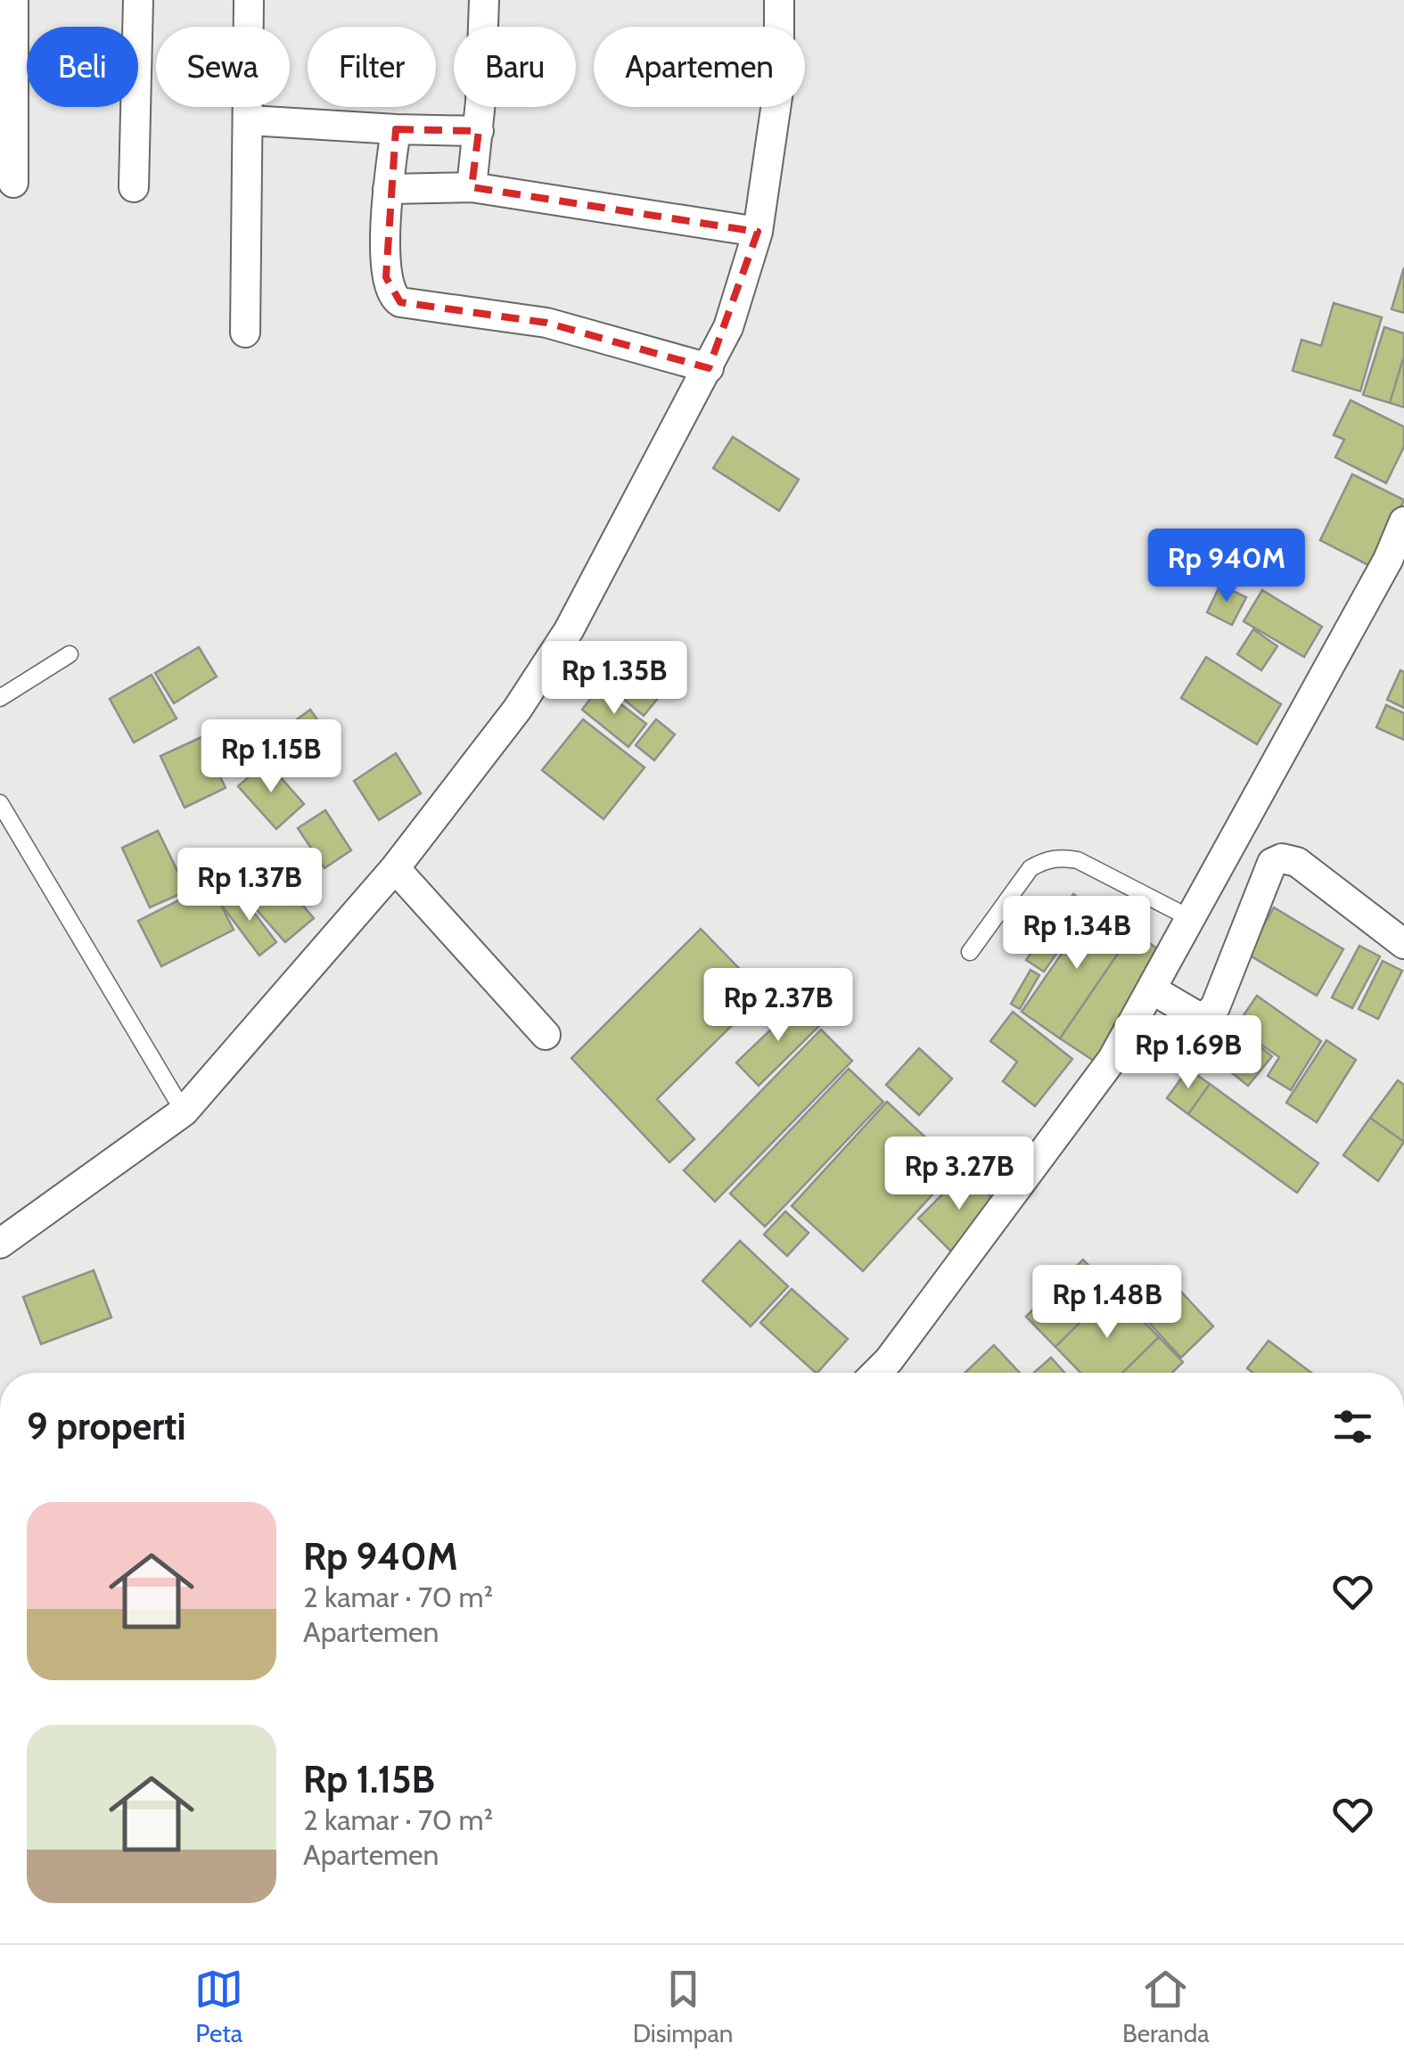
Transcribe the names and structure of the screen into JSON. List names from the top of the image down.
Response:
{
  "page": {
    "chip": [
      "Beli",
      "Sewa",
      "Filter",
      "Baru",
      "Apartemen"
    ],
    "price": [
      "Rp 940M",
      "Rp 1.35B",
      "Rp 1.15B",
      "Rp 1.37B",
      "Rp 1.34B",
      "Rp 2.37B",
      "Rp 1.69B",
      "Rp 3.27B",
      "Rp 1.48B"
    ],
    "heading": "9 properti",
    "list": [
      {
        "name": "Rp 940M",
        "note": "2 kamar · 70 m² · Apartemen"
      },
      {
        "name": "Rp 1.15B",
        "note": "2 kamar · 70 m² · Apartemen"
      }
    ],
    "tabs": ["Peta", "Disimpan", "Beranda"]
  }
}
